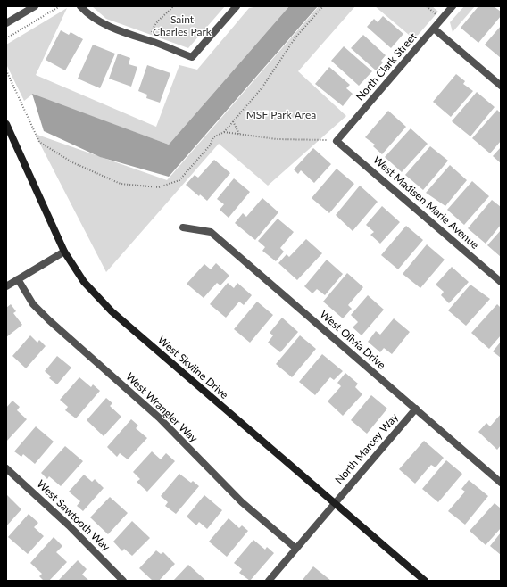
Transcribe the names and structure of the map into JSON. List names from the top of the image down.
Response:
{
  "streets": {
    "street": [
      "North Clark Street",
      "West Madisen Marie Avenue",
      "West Olivia Drive",
      "West Skyline Drive",
      "West Wrangler Way",
      "North Marcey Way",
      "West Sawtooth Way"
    ]
  },
  "crossings": [
    ["North Clark Street", "West Madisen Marie Avenue"],
    ["West Olivia Drive", "North Marcey Way"],
    ["West Skyline Drive", "North Marcey Way"],
    ["West Wrangler Way", "North Marcey Way"]
  ],
  "parks": ["Saint Charles Park", "MSF Park Area"]
}
